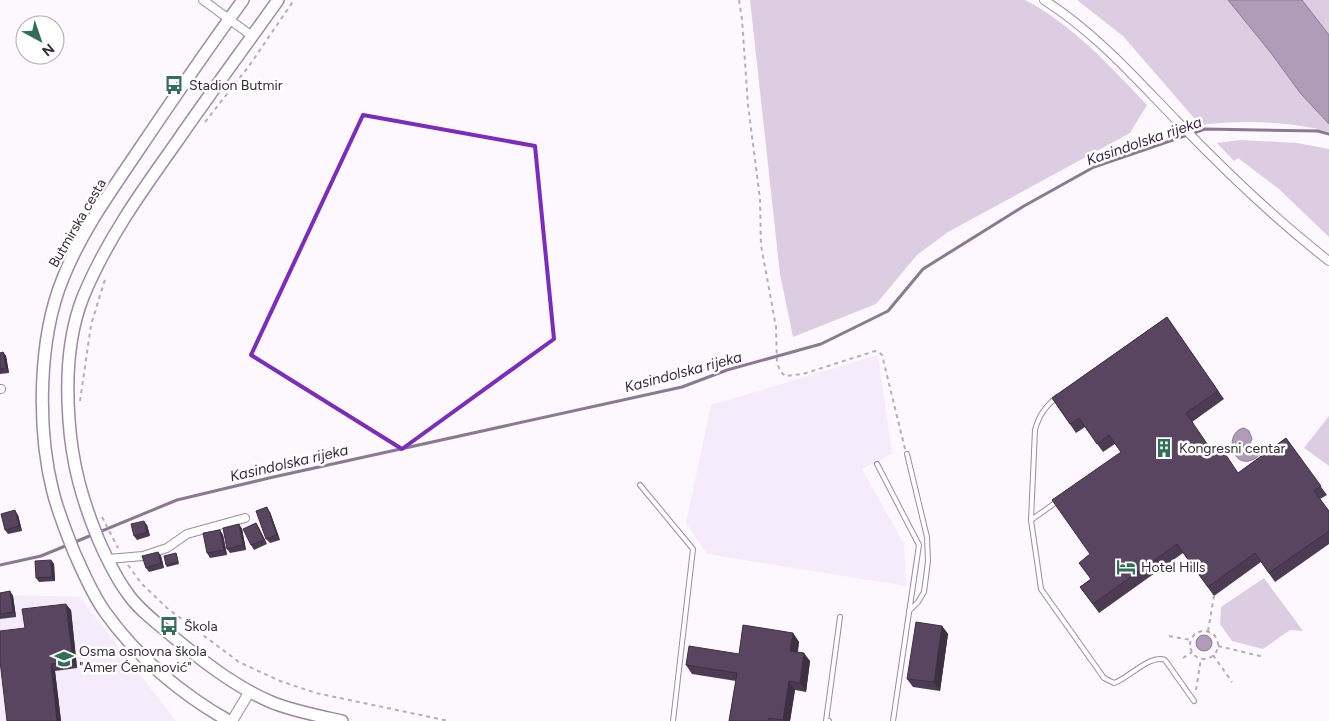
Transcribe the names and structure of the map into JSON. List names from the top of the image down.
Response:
{
  "streets": {
    "main road": ["Butmirska cesta"]
  },
  "water": ["Kasindolska rijeka"],
  "places": {
    "bus stop": ["Stadion Butmir", "Škola"],
    "building": ["Kongresni centar"],
    "hotel": ["Hotel Hills"],
    "school or university": ["Osma osnovna škola \"Amer Ćenanović\""]
  },
  "north": "bottom right"
}
